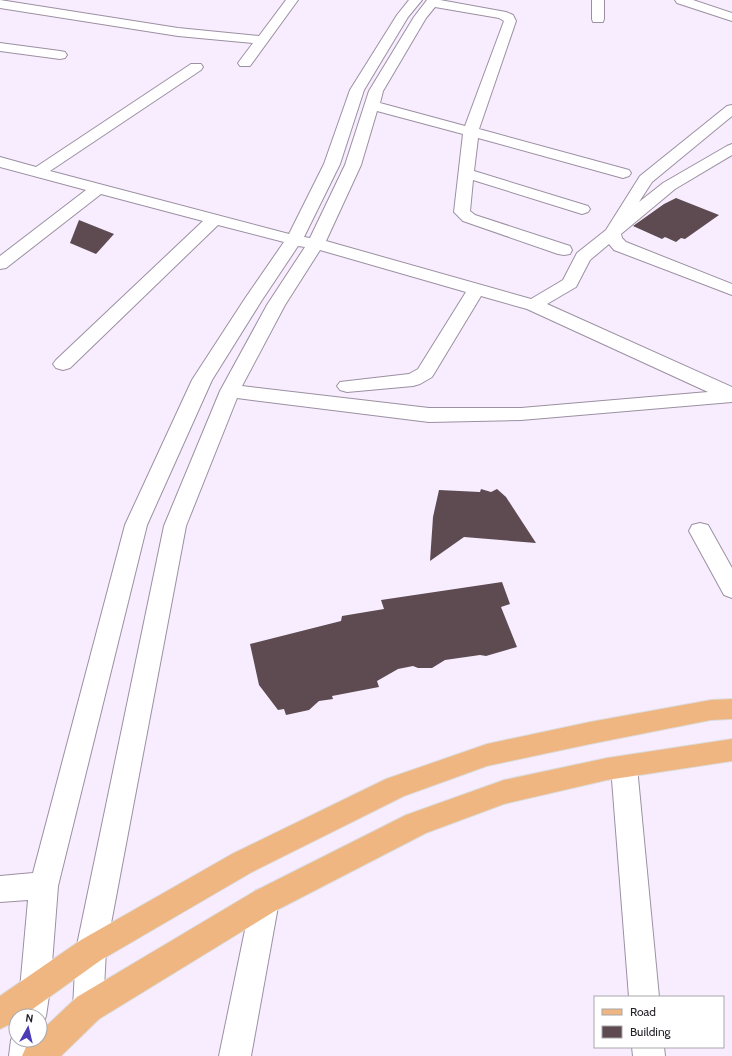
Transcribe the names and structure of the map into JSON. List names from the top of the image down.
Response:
{
  "legend": ["Road", "Building"],
  "north": "top"
}
